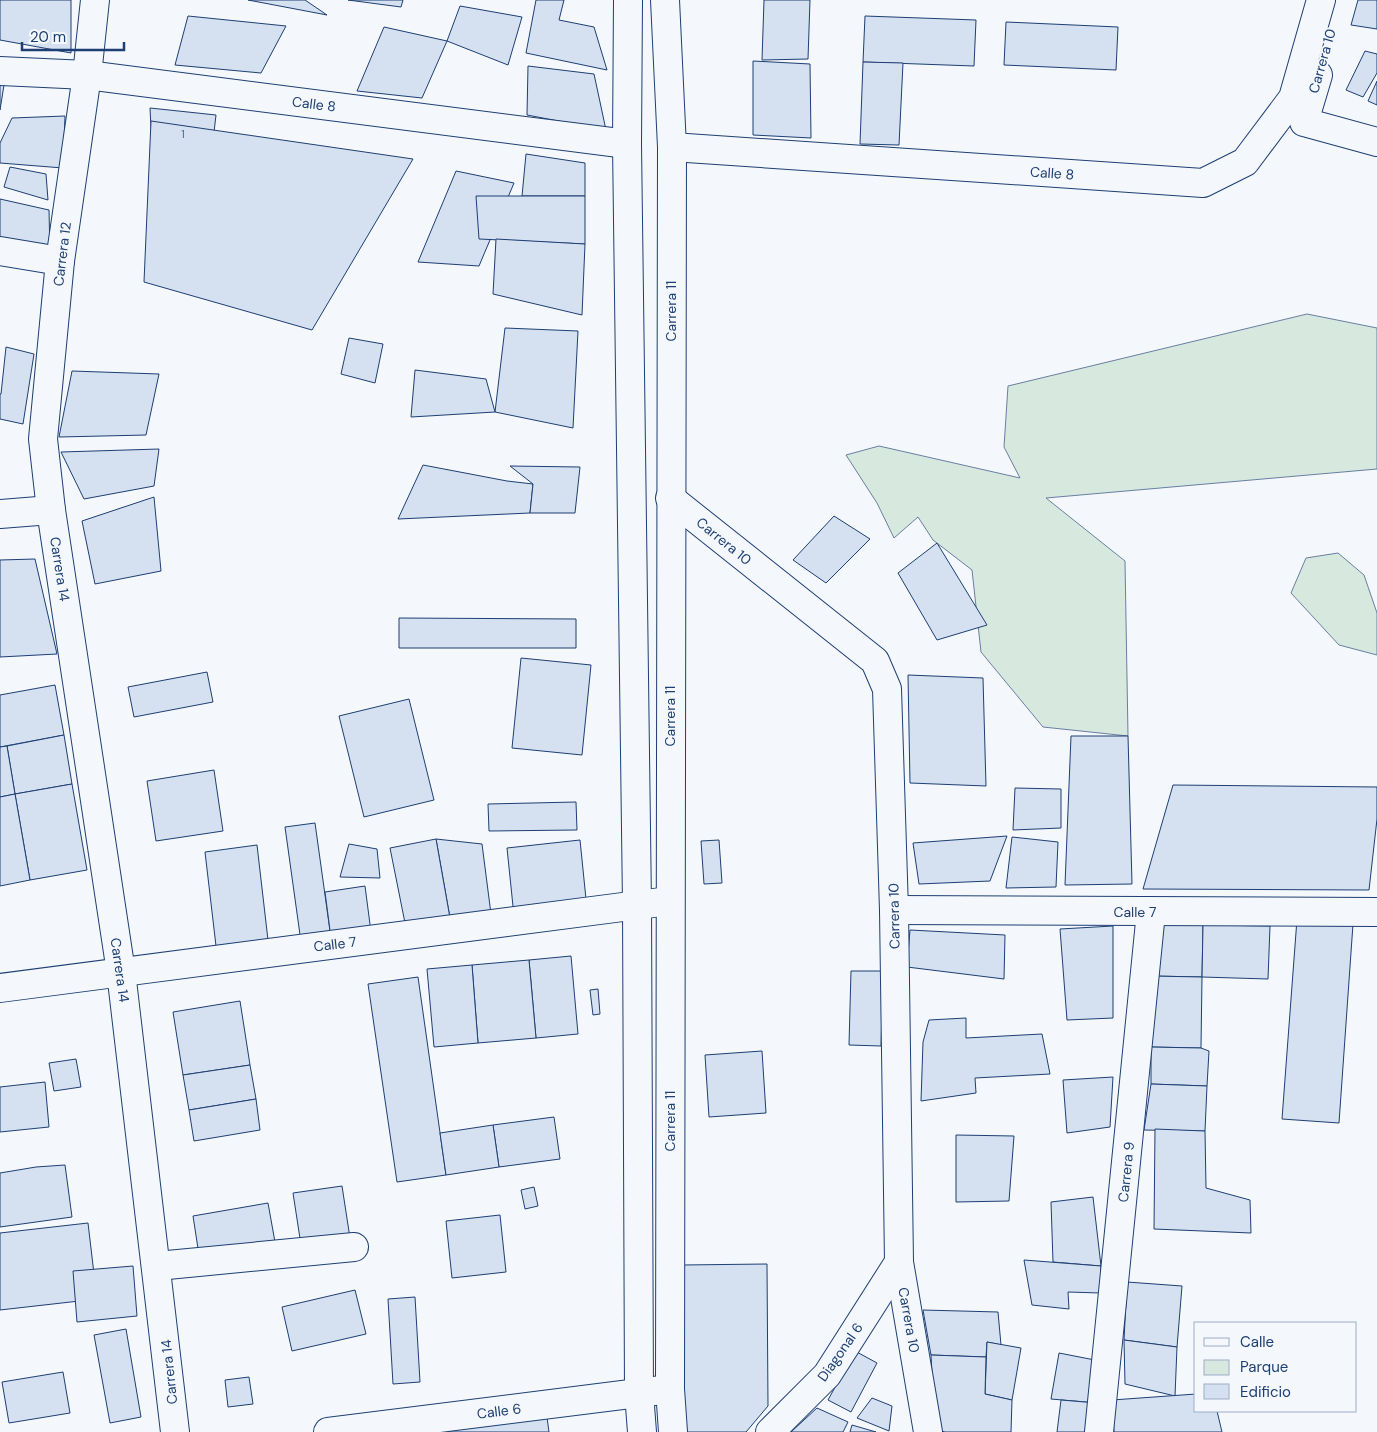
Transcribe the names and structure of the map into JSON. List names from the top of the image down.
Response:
{
  "streets": {
    "street": [
      "Carrera 10",
      "Calle 8",
      "Carrera 12",
      "Carrera 11",
      "Carrera 14",
      "Calle 7",
      "Carrera 9",
      "Diagonal 6",
      "Calle 6"
    ]
  },
  "crossings": [
    ["Carrera 10", "Carrera 11"],
    ["Carrera 10", "Calle 7"],
    ["Carrera 10", "Diagonal 6"],
    ["Calle 8", "Carrera 12"],
    ["Calle 8", "Carrera 11"],
    ["Carrera 12", "Carrera 14"],
    ["Carrera 11", "Calle 7"],
    ["Carrera 11", "Calle 6"],
    ["Carrera 14", "Calle 7"],
    ["Calle 7", "Carrera 9"]
  ],
  "house_numbers": ["1"],
  "legend": ["Calle", "Parque", "Edificio"],
  "scale_bar": "20 m"
}
